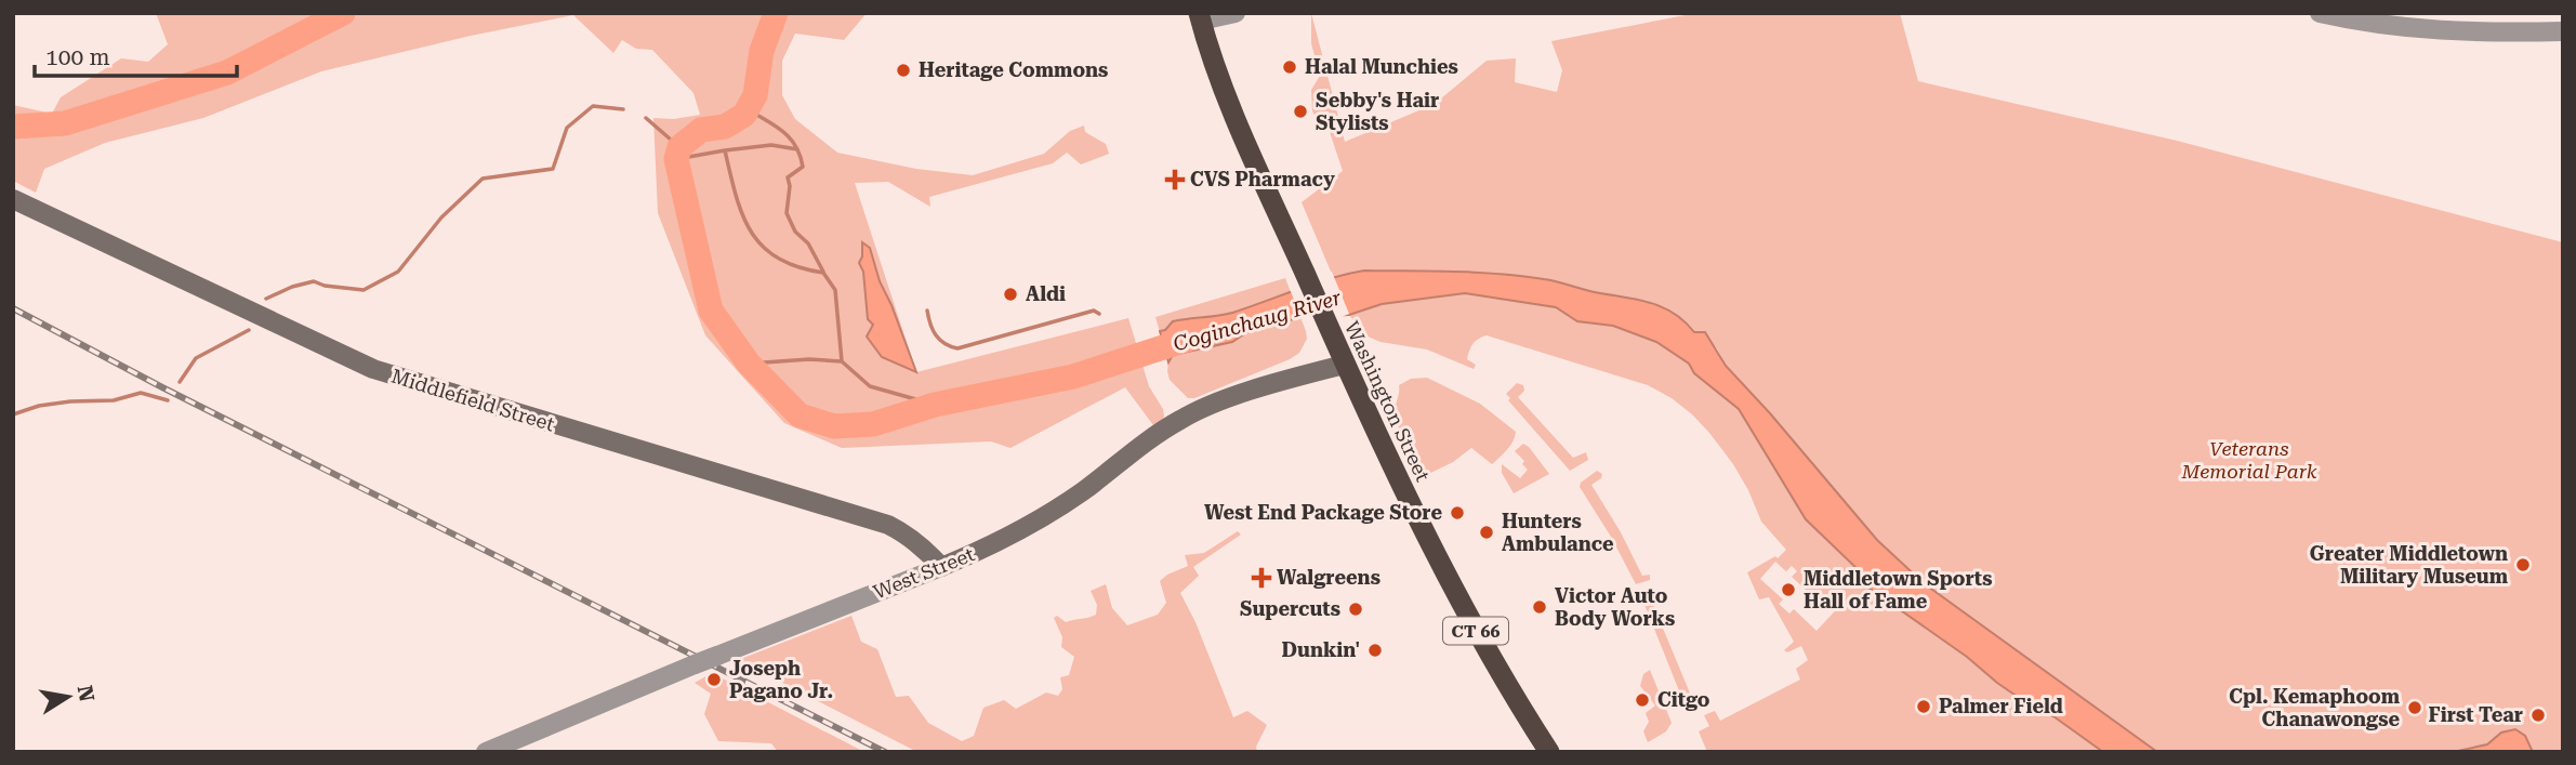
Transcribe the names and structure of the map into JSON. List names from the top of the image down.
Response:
{
  "streets": {
    "highway": ["Washington Street", "CT 66"],
    "main road": ["Middlefield Street", "West Street"]
  },
  "crossings": [
    ["Middlefield Street", "West Street"],
    ["Washington Street", "West Street"]
  ],
  "water": ["Coginchaug River"],
  "parks": ["Veterans Memorial Park"],
  "places": {
    "other": [
      "Halal Munchies",
      "Heritage Commons",
      "Sebby's Hair Stylists",
      "Aldi",
      "West End Package Store",
      "Hunters Ambulance",
      "Greater Middletown Military Museum",
      "Middletown Sports Hall of Fame",
      "Victor Auto Body Works",
      "Supercuts",
      "Dunkin'",
      "Joseph Pagano Jr.",
      "Citgo",
      "Palmer Field",
      "Cpl. Kemaphoom Chanawongse",
      "First Tear"
    ],
    "health": ["CVS Pharmacy", "Walgreens"]
  },
  "scale_bar": "100 m",
  "north": "right"
}
